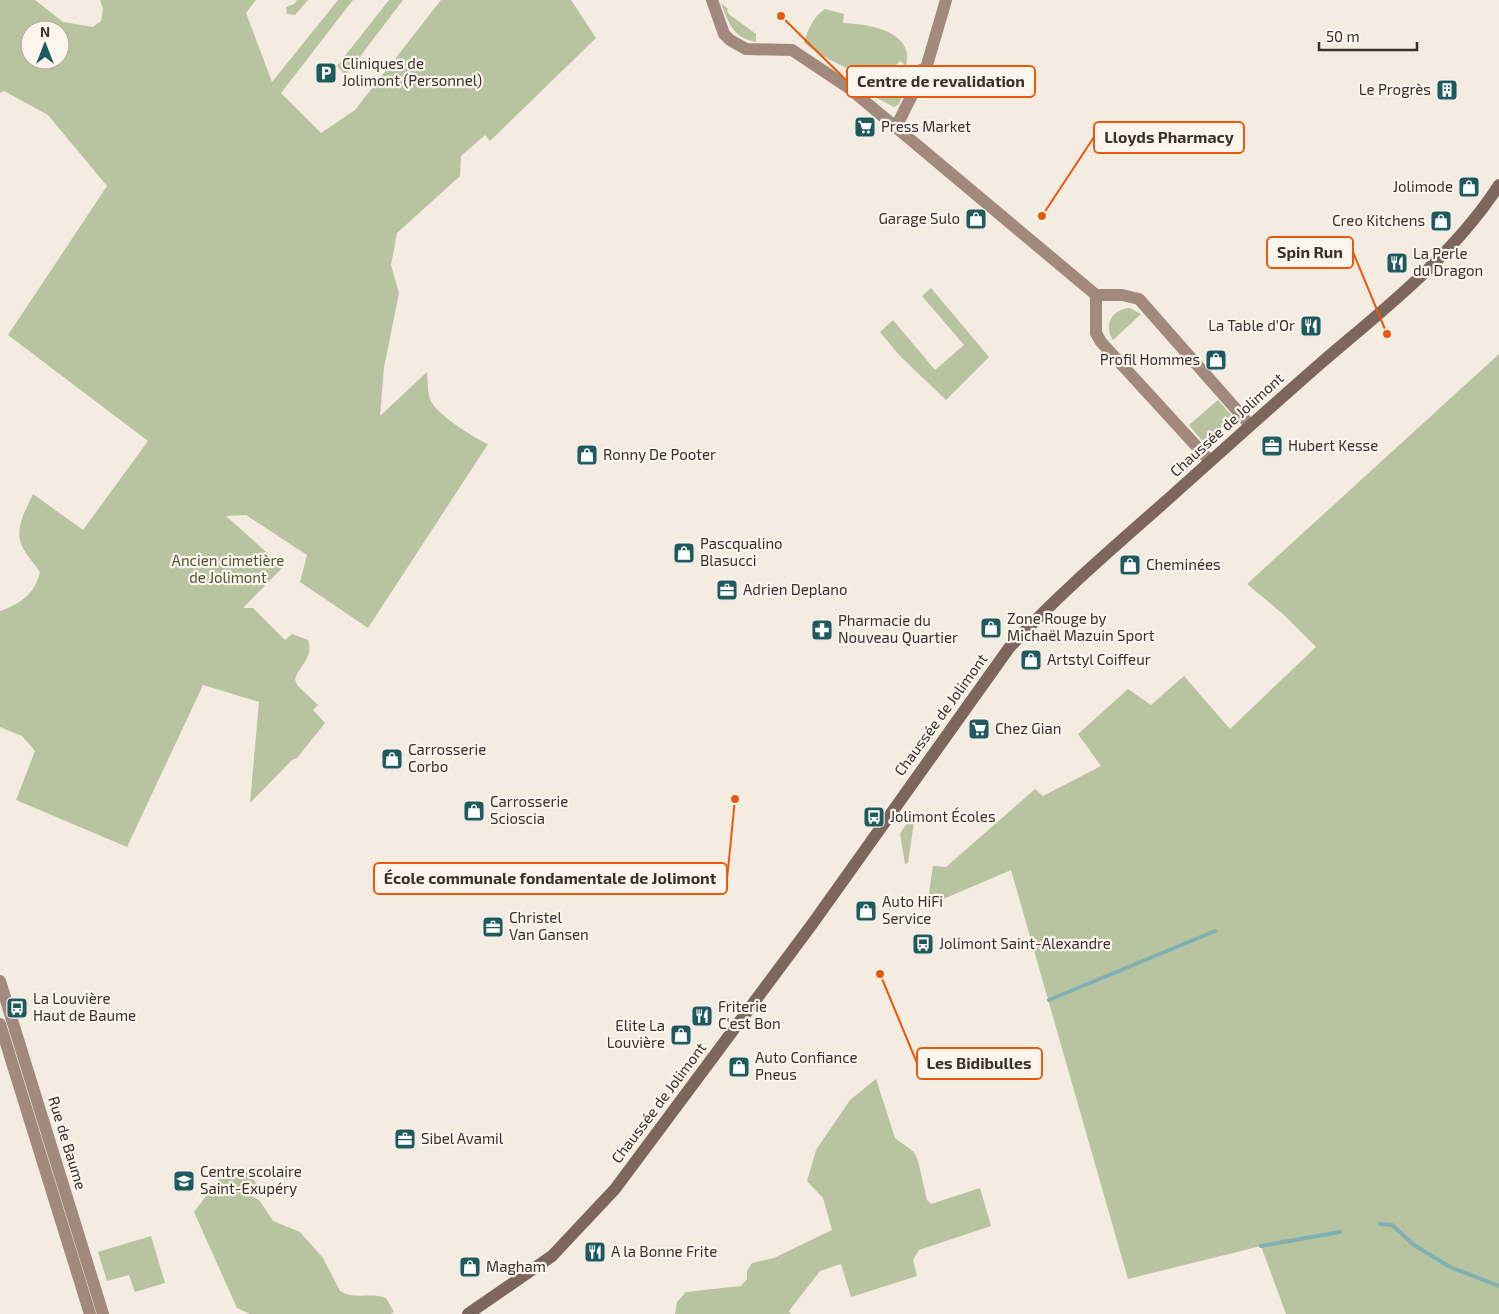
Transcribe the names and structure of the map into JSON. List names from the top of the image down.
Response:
{
  "streets": {
    "main road": ["Chaussée de Jolimont"],
    "street": ["Rue de Baume"]
  },
  "parks": ["Ancien cimetière de Jolimont"],
  "places": {
    "other": [
      "Centre de revalidation",
      "Lloyds Pharmacy",
      "Spin Run",
      "École communale fondamentale de Jolimont",
      "Les Bidibulles"
    ],
    "parking": ["Cliniques de Jolimont (Personnel)"],
    "building": ["Le Progrès"],
    "supermarket": ["Press Market", "Chez Gian"],
    "shop": [
      "Jolimode",
      "Garage Sulo",
      "Creo Kitchens",
      "Profil Hommes",
      "Ronny De Pooter",
      "Pascqualino Blasucci",
      "Cheminées",
      "Zone Rouge by Michaël Mazuin Sport",
      "Artstyl Coiffeur",
      "Carrosserie Corbo",
      "Carrosserie Scioscia",
      "Auto HiFi Service",
      "Elite La Louvière",
      "Auto Confiance Pneus",
      "Magham"
    ],
    "restaurant": [
      "La Perle du Dragon",
      "La Table d'Or",
      "Friterie C'est Bon",
      "A la Bonne Frite"
    ],
    "office": [
      "Hubert Kesse",
      "Adrien Deplano",
      "Christel Van Gansen",
      "Sibel Avamil"
    ],
    "pharmacy": ["Pharmacie du Nouveau Quartier"],
    "bus stop": ["Jolimont Écoles", "Jolimont Saint-Alexandre", "La Louvière Haut de Baume"],
    "school or university": ["Centre scolaire Saint-Exupéry"]
  },
  "scale_bar": "50 m",
  "north": "top"
}
